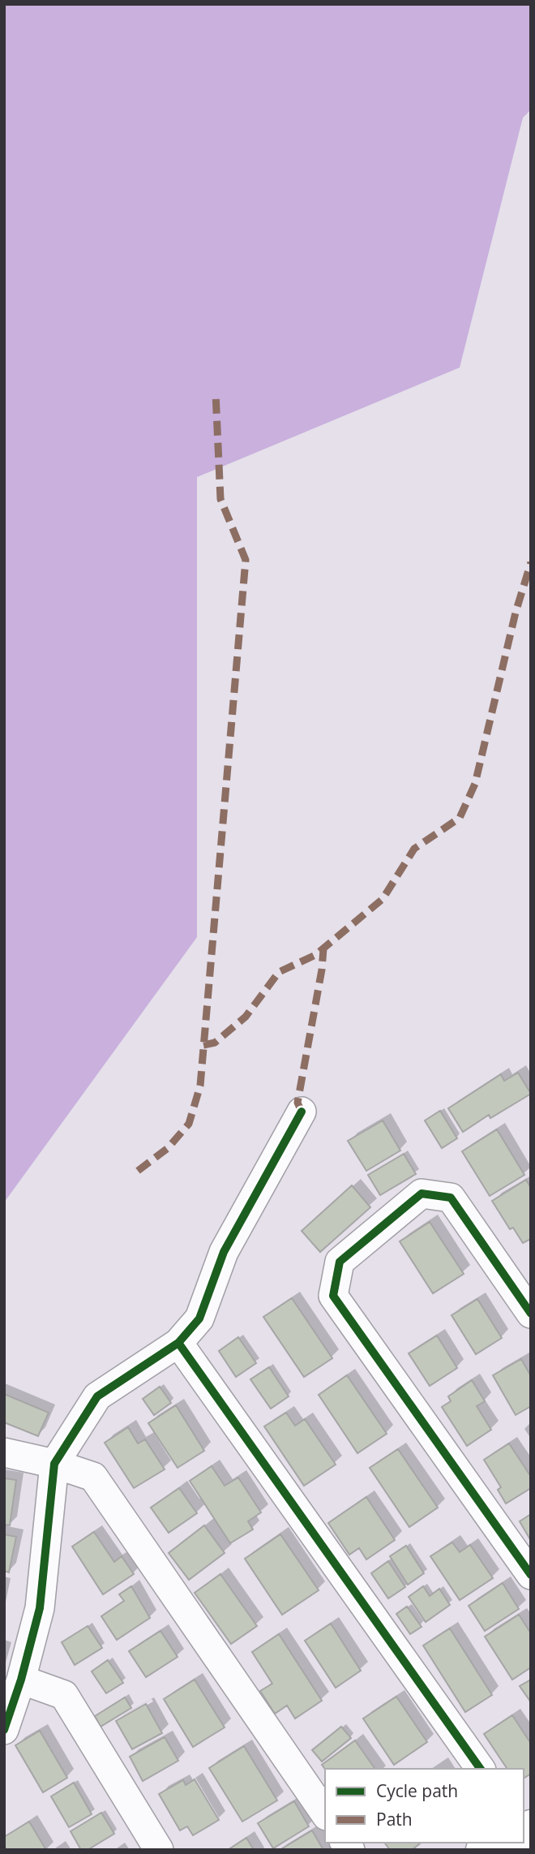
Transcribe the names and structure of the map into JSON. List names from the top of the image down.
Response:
{
  "legend": ["Cycle path", "Path"]
}
